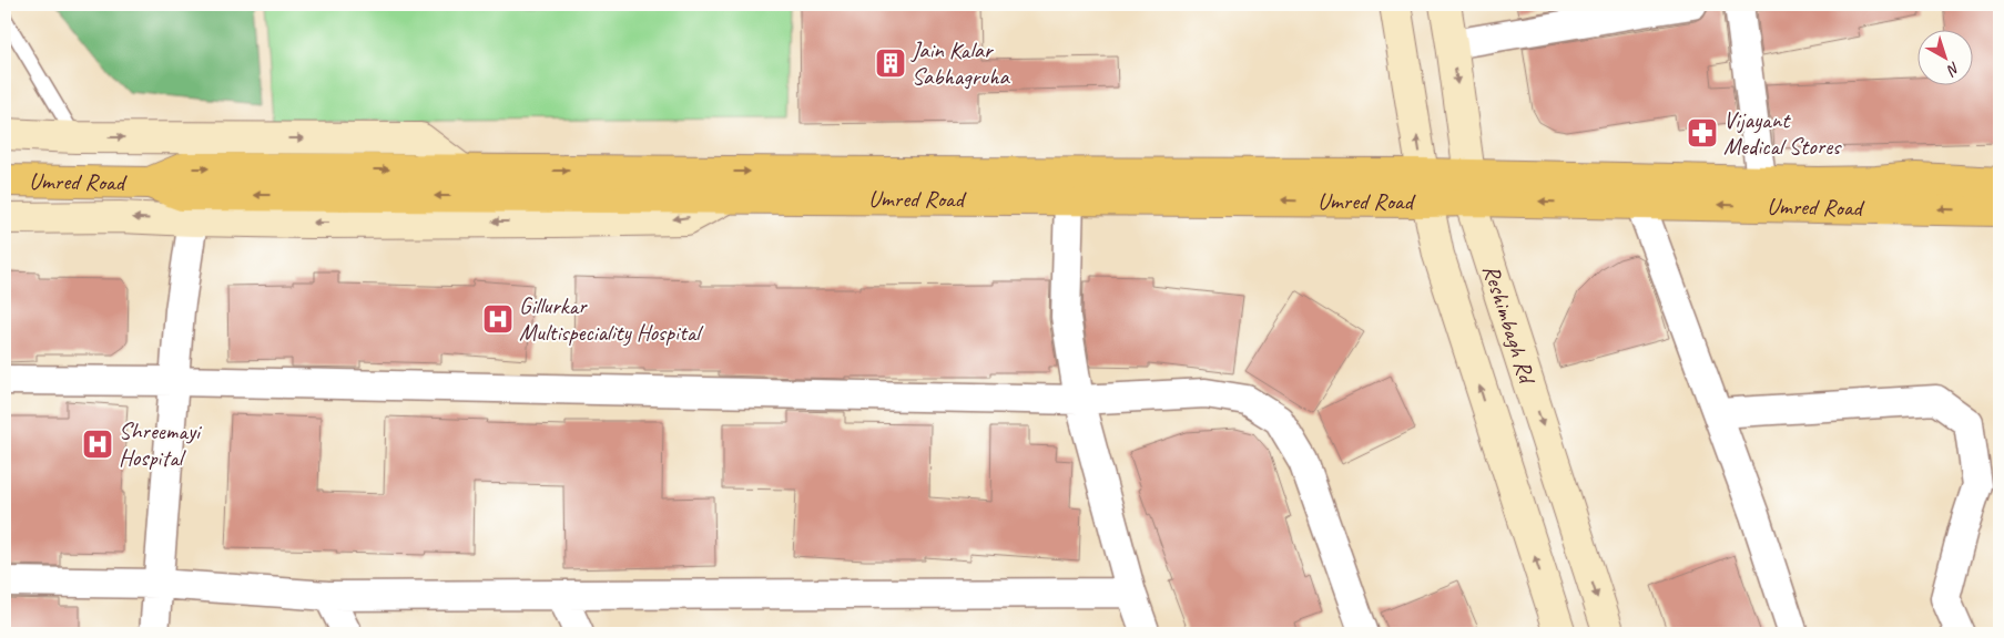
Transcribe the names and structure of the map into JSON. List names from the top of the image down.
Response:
{
  "streets": {
    "main road": ["Umred Road", "Reshimbagh Rd"]
  },
  "places": {
    "building": ["Jain Kalar Sabhagruha"],
    "pharmacy": ["Vijayant Medical Stores"],
    "hospital": ["Gillurkar Multispeciality Hospital", "Shreemayi Hospital"]
  },
  "north": "bottom right"
}
